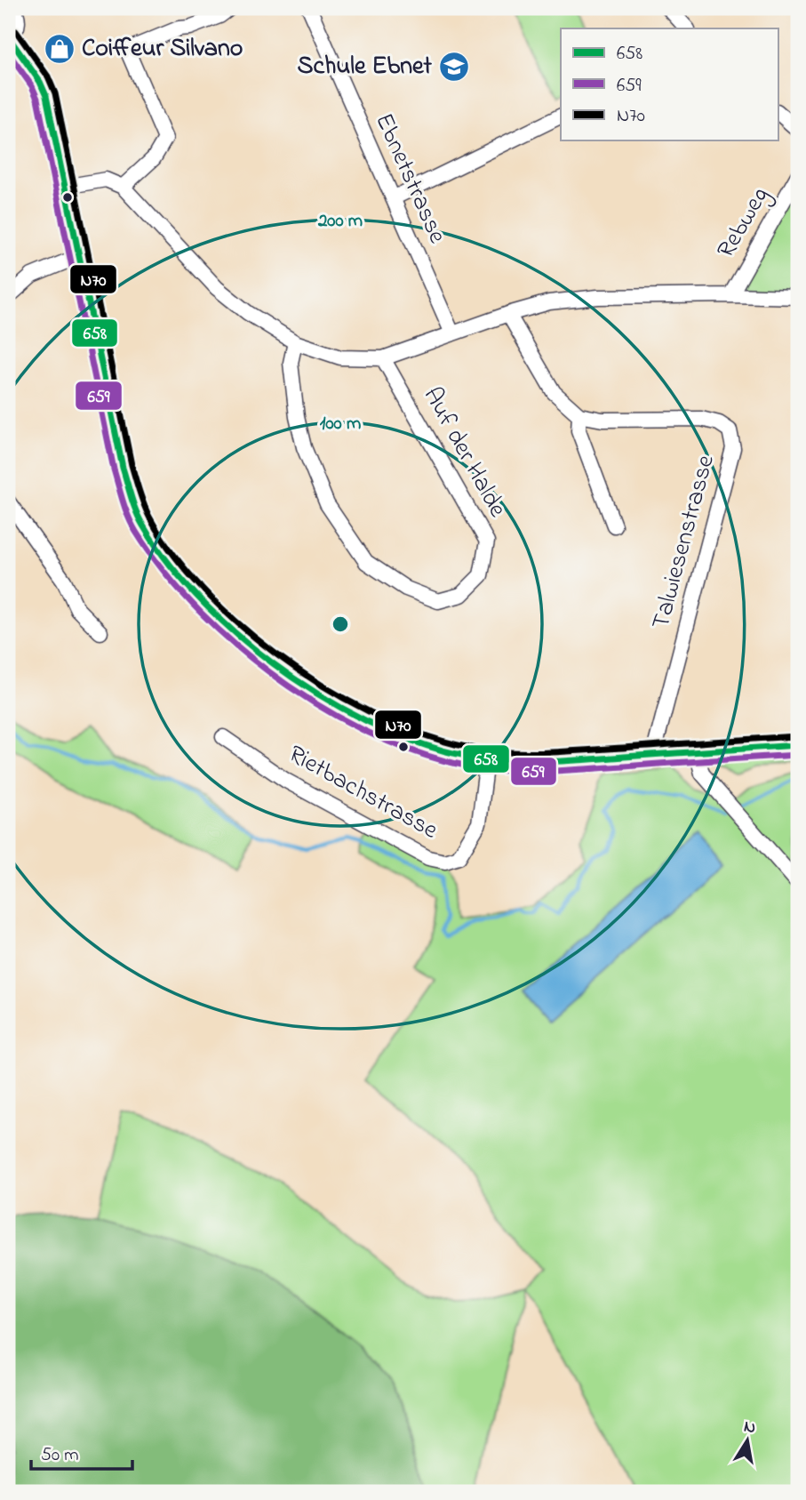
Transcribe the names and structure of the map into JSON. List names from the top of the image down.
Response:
{
  "streets": {
    "street": [
      "Ebnetstrasse",
      "Rebweg",
      "Auf der Halde",
      "Talwiesenstrasse",
      "Rietbachstrasse"
    ]
  },
  "places": {
    "shop": ["Coiffeur Silvano"],
    "school or university": ["Schule Ebnet"]
  },
  "lines": ["transit line N70", "transit line 658", "transit line 659"],
  "legend": ["658", "659", "N70"],
  "scale_bar": "50 m",
  "north": "top",
  "rings": ["200 m", "100 m"]
}
